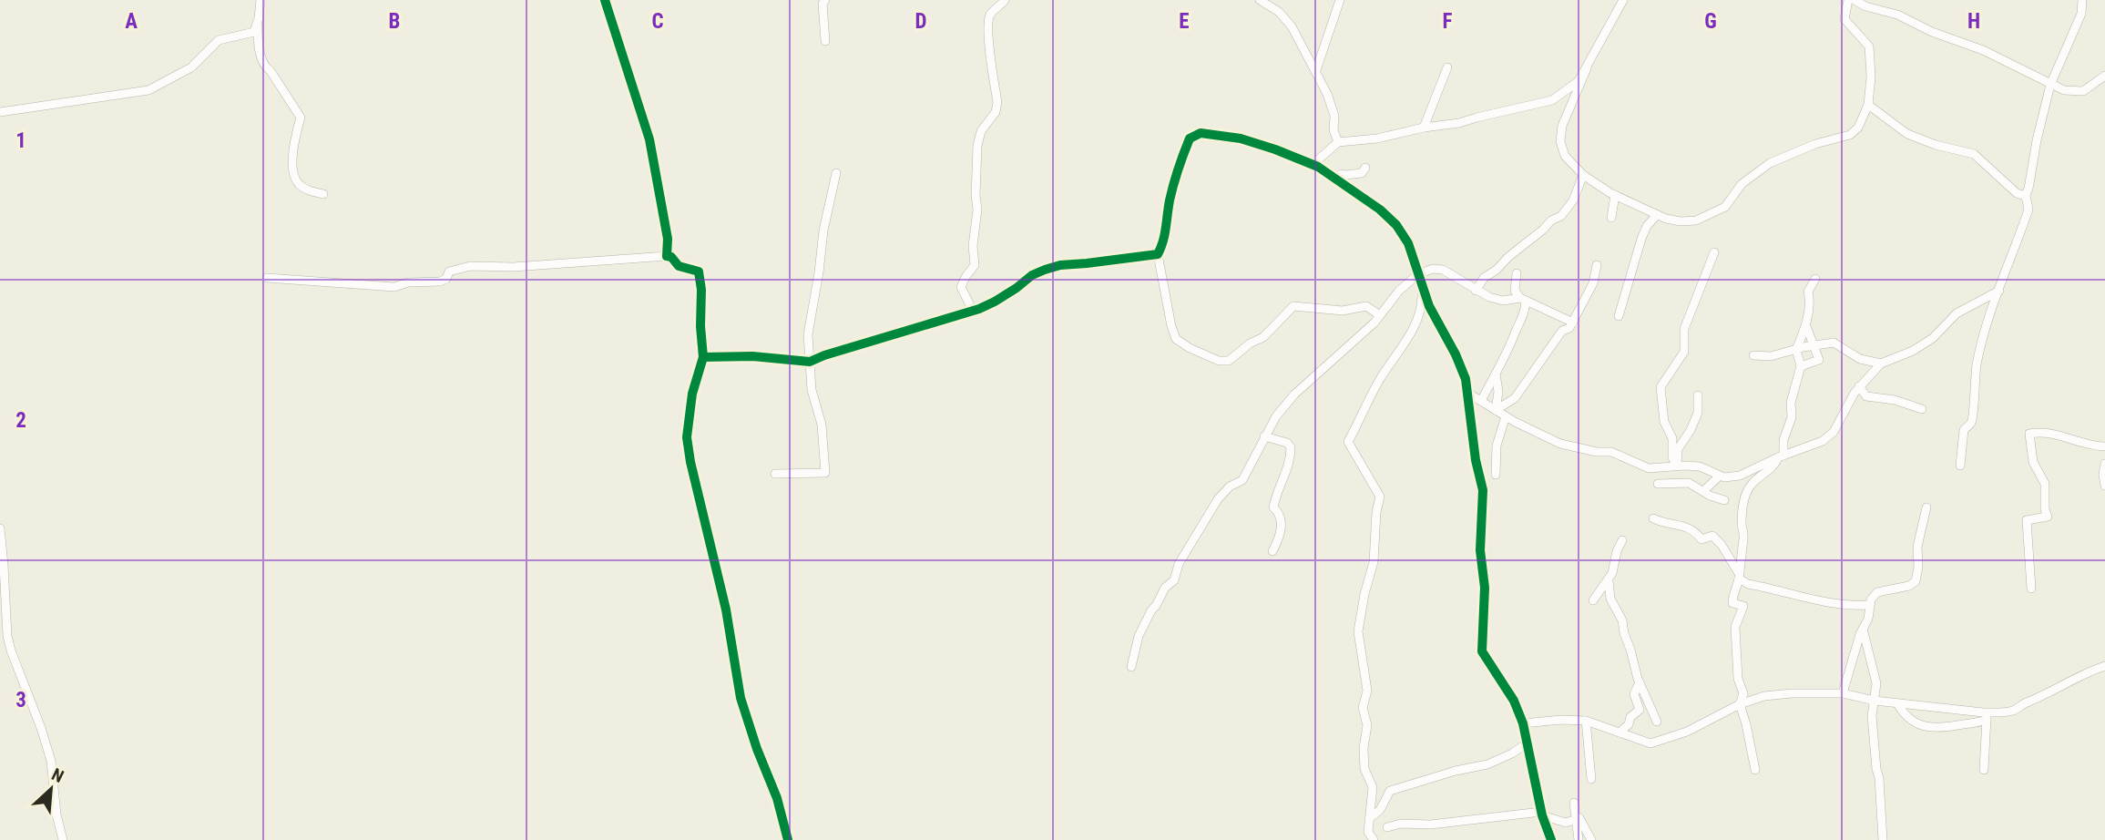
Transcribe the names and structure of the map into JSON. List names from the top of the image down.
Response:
{
  "north": "top right",
  "grid": {
    "columns": [
      "A",
      "B",
      "C",
      "D",
      "E",
      "F",
      "G",
      "H"
    ],
    "rows": ["1", "2", "3"]
  }
}
